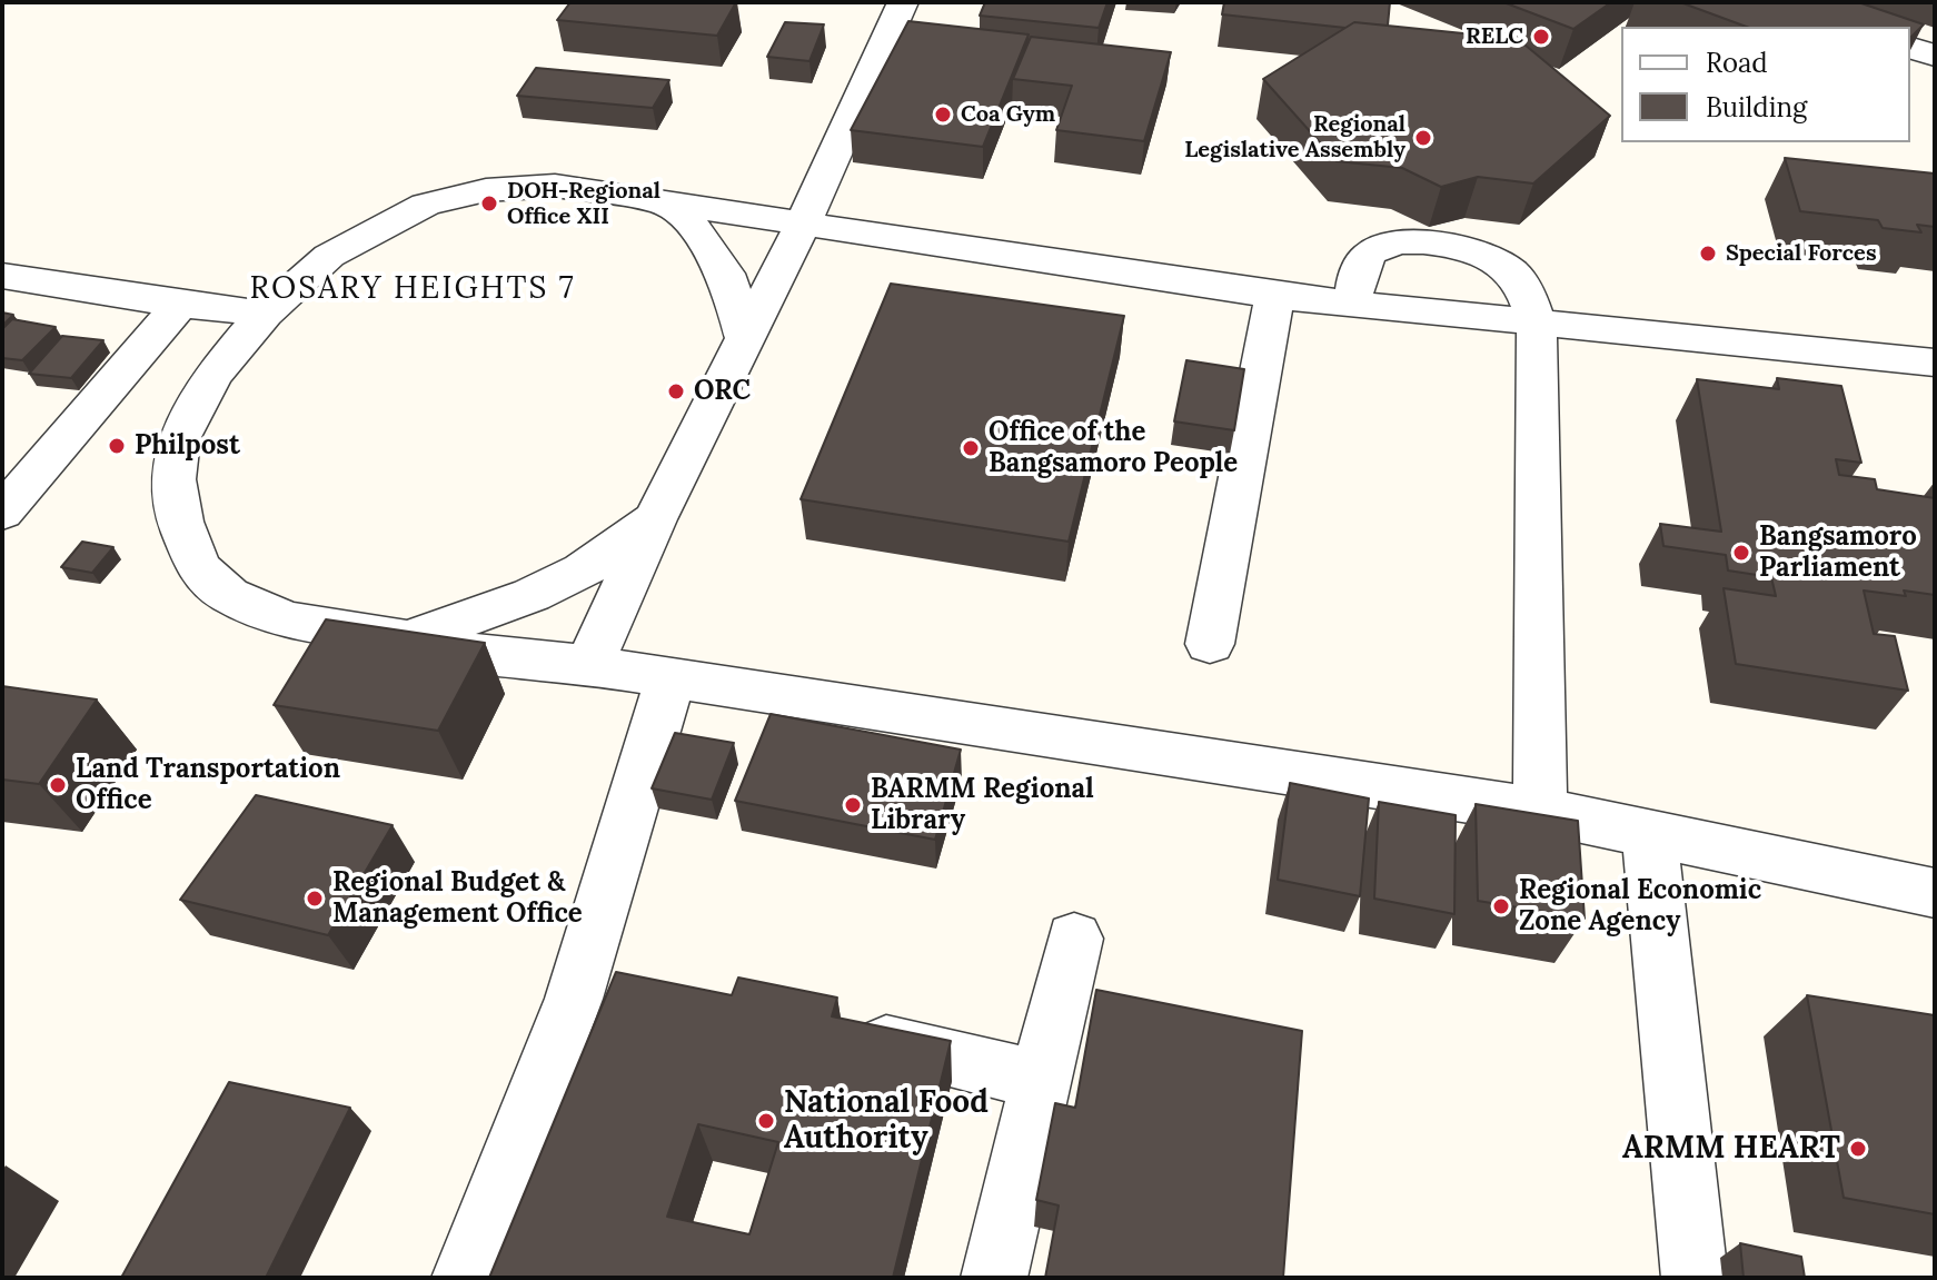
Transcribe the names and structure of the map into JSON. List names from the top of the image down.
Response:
{
  "districts": ["ROSARY HEIGHTS 7"],
  "places": [
    "RELC",
    "Coa Gym",
    "Regional Legislative Assembly",
    "DOH-Regional Office XII",
    "Special Forces",
    "ORC",
    "Philpost",
    "Office of the Bangsamoro People",
    "Bangsamoro Parliament",
    "Land Transportation Office",
    "BARMM Regional Library",
    "Regional Budget & Management Office",
    "Regional Economic Zone Agency",
    "National Food Authority",
    "ARMM HEART"
  ],
  "legend": ["Road", "Building"]
}
